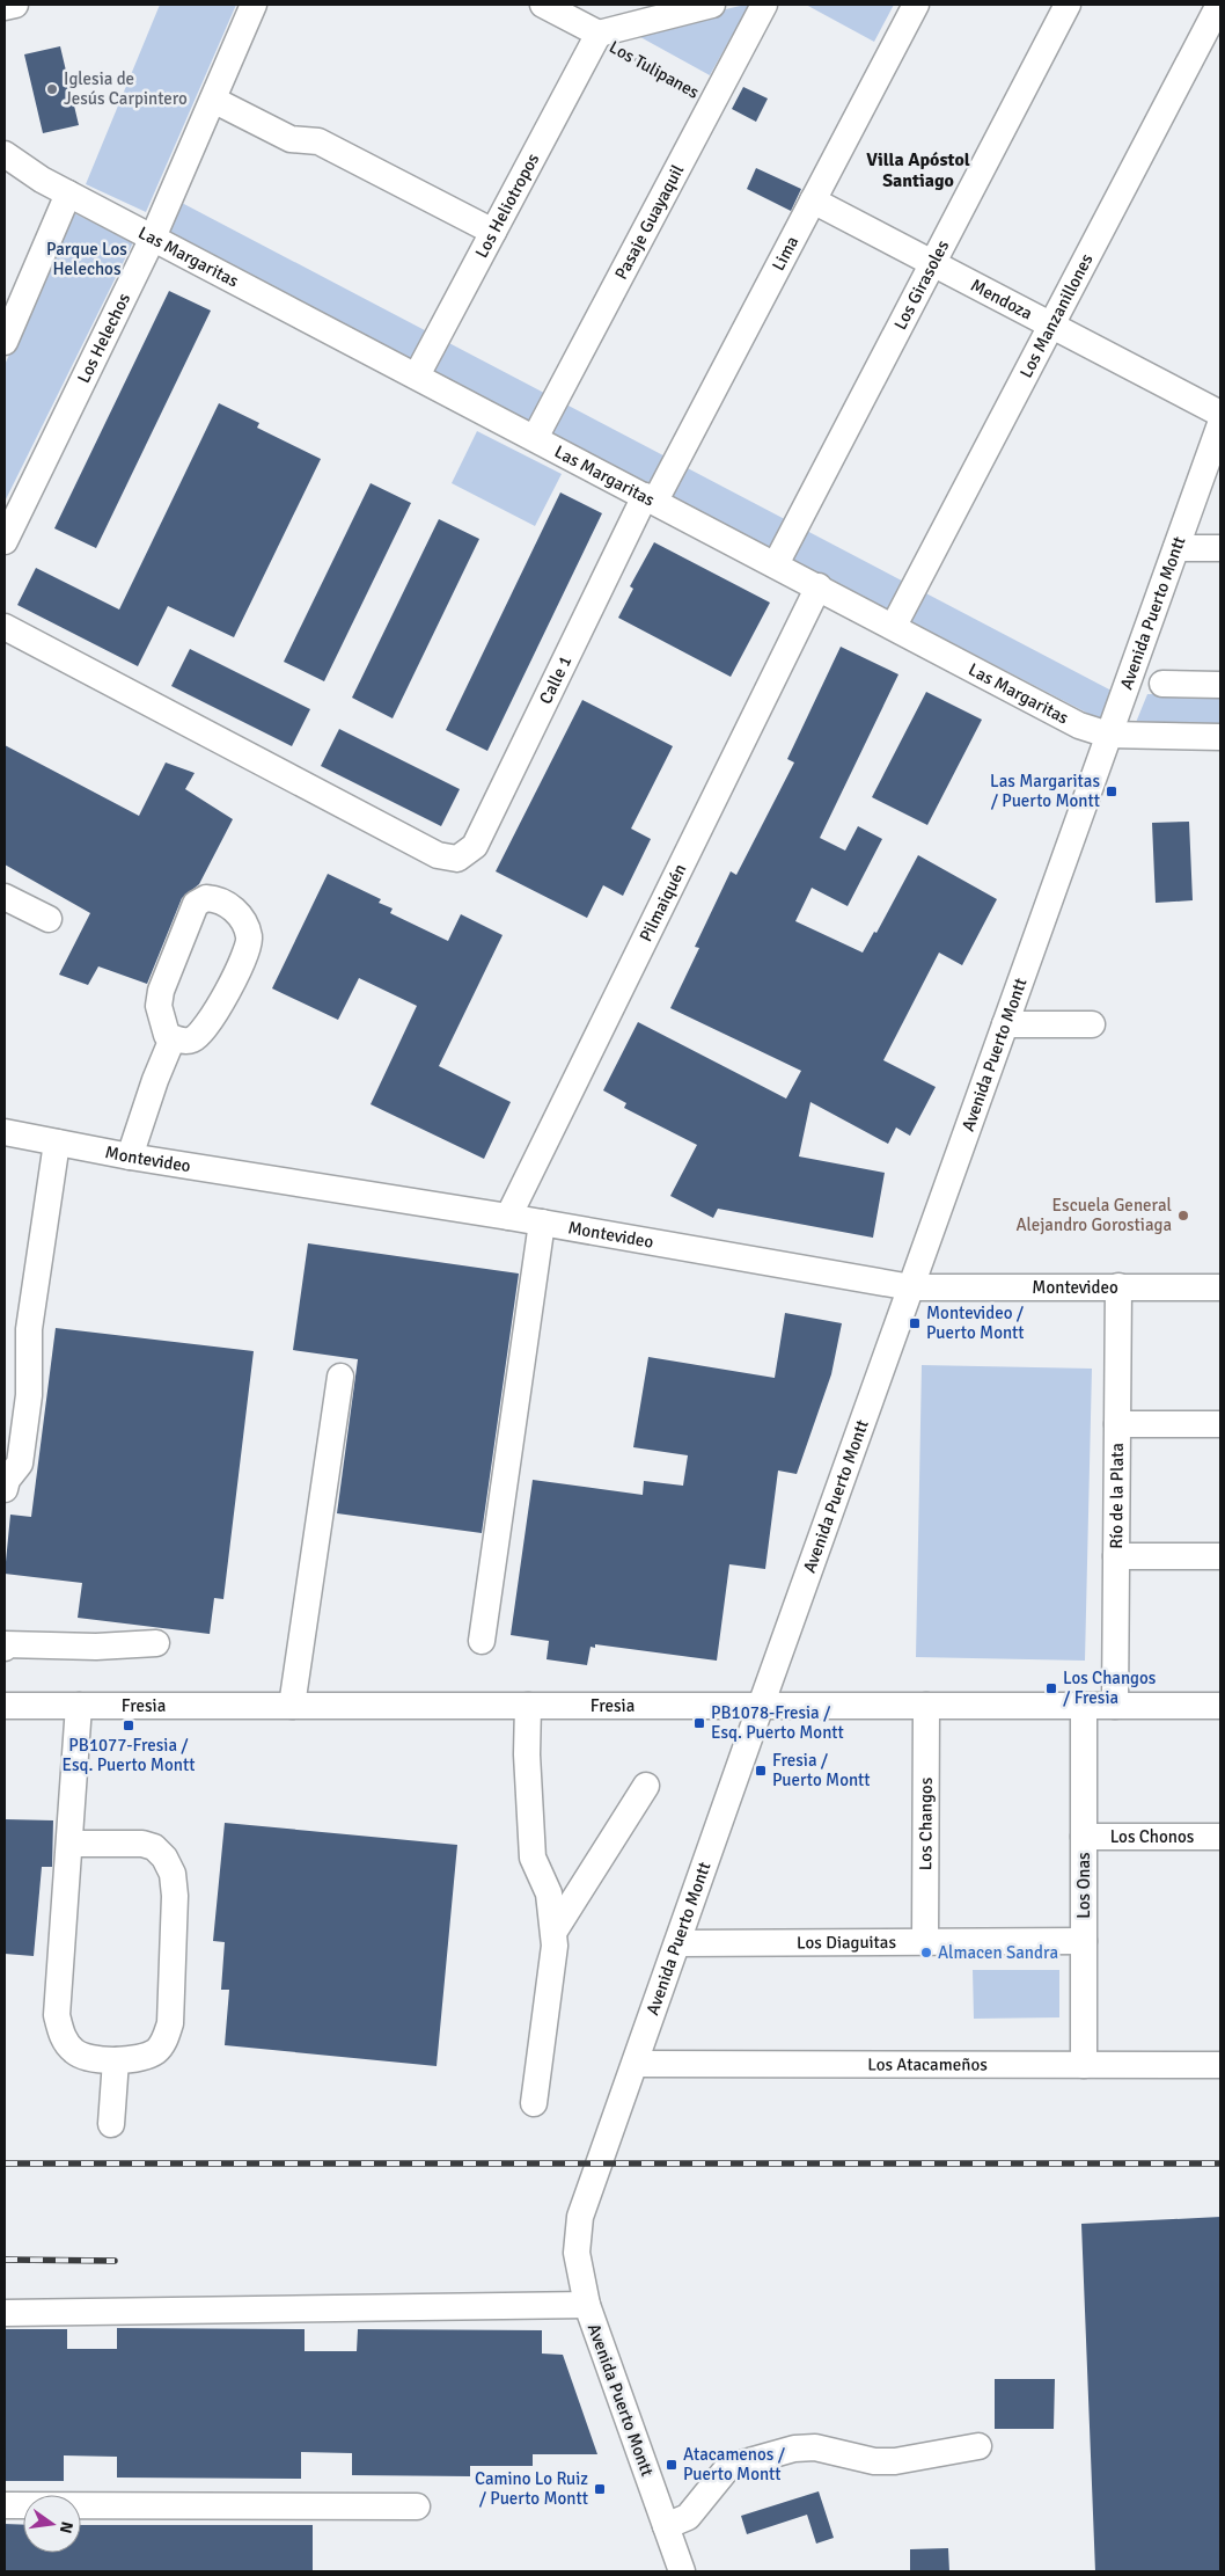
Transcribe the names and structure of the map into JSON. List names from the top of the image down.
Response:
{
  "streets": {
    "street": [
      "Los Tulipanes",
      "Los Heliotropos",
      "Pasaje Guayaquil",
      "Lima",
      "Las Margaritas",
      "Los Girasoles",
      "Mendoza",
      "Los Manzanillones",
      "Los Helechos",
      "Avenida Puerto Montt",
      "Calle 1",
      "Pilmaiquén",
      "Montevideo",
      "Río de la Plata",
      "Fresia",
      "Los Changos",
      "Los Chonos",
      "Los Onas",
      "Los Diaguitas",
      "Los Atacameños"
    ]
  },
  "crossings": [
    ["Los Tulipanes", "Los Heliotropos"],
    ["Los Tulipanes", "Pasaje Guayaquil"],
    ["Los Heliotropos", "Las Margaritas"],
    ["Pasaje Guayaquil", "Las Margaritas"],
    ["Lima", "Las Margaritas"],
    ["Lima", "Mendoza"],
    ["Lima", "Calle 1"],
    ["Las Margaritas", "Los Girasoles"],
    ["Las Margaritas", "Los Manzanillones"],
    ["Las Margaritas", "Los Helechos"],
    ["Las Margaritas", "Avenida Puerto Montt"],
    ["Las Margaritas", "Calle 1"],
    ["Las Margaritas", "Pilmaiquén"],
    ["Los Girasoles", "Mendoza"],
    ["Mendoza", "Los Manzanillones"],
    ["Avenida Puerto Montt", "Montevideo"],
    ["Avenida Puerto Montt", "Fresia"],
    ["Avenida Puerto Montt", "Los Diaguitas"],
    ["Avenida Puerto Montt", "Los Atacameños"],
    ["Pilmaiquén", "Montevideo"],
    ["Montevideo", "Río de la Plata"],
    ["Río de la Plata", "Fresia"],
    ["Fresia", "Los Changos"],
    ["Fresia", "Los Onas"],
    ["Los Changos", "Los Diaguitas"],
    ["Los Chonos", "Los Onas"],
    ["Los Onas", "Los Diaguitas"],
    ["Los Onas", "Los Atacameños"]
  ],
  "districts": ["Villa Apóstol Santiago"],
  "parks": ["Parque Los Helechos"],
  "places": {
    "other": ["Iglesia de Jesús Carpintero", "Escuela General Alejandro Gorostiaga", "Almacen Sandra"],
    "transit": [
      "Las Margaritas / Puerto Montt",
      "Montevideo / Puerto Montt",
      "Los Changos / Fresia",
      "PB1078-Fresia / Esq. Puerto Montt",
      "PB1077-Fresia / Esq. Puerto Montt",
      "Fresia / Puerto Montt",
      "Atacamenos / Puerto Montt",
      "Camino Lo Ruiz / Puerto Montt"
    ]
  },
  "north": "right"
}
